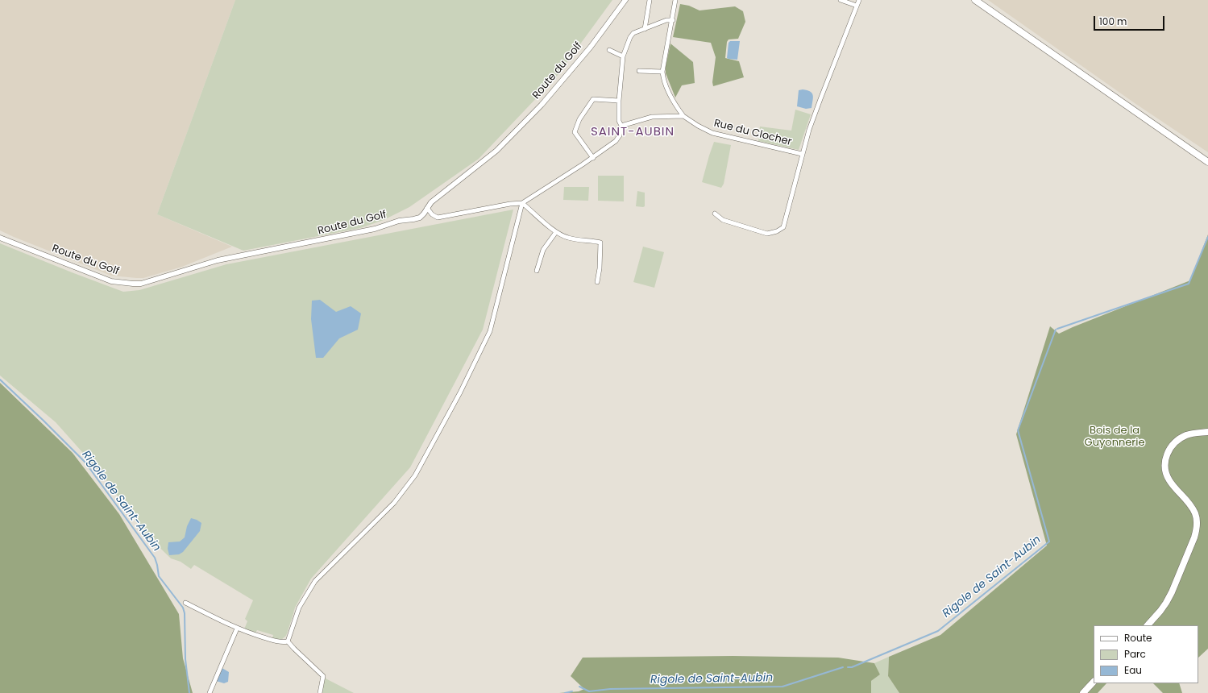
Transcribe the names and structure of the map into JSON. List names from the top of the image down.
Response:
{
  "streets": {
    "street": ["Route du Golf", "Rue du Clocher"]
  },
  "districts": ["SAINT-AUBIN"],
  "water": ["Rigole de Saint-Aubin"],
  "parks": ["Bois de la Guyonnerie"],
  "legend": ["Route", "Parc", "Eau"],
  "scale_bar": "100 m"
}
